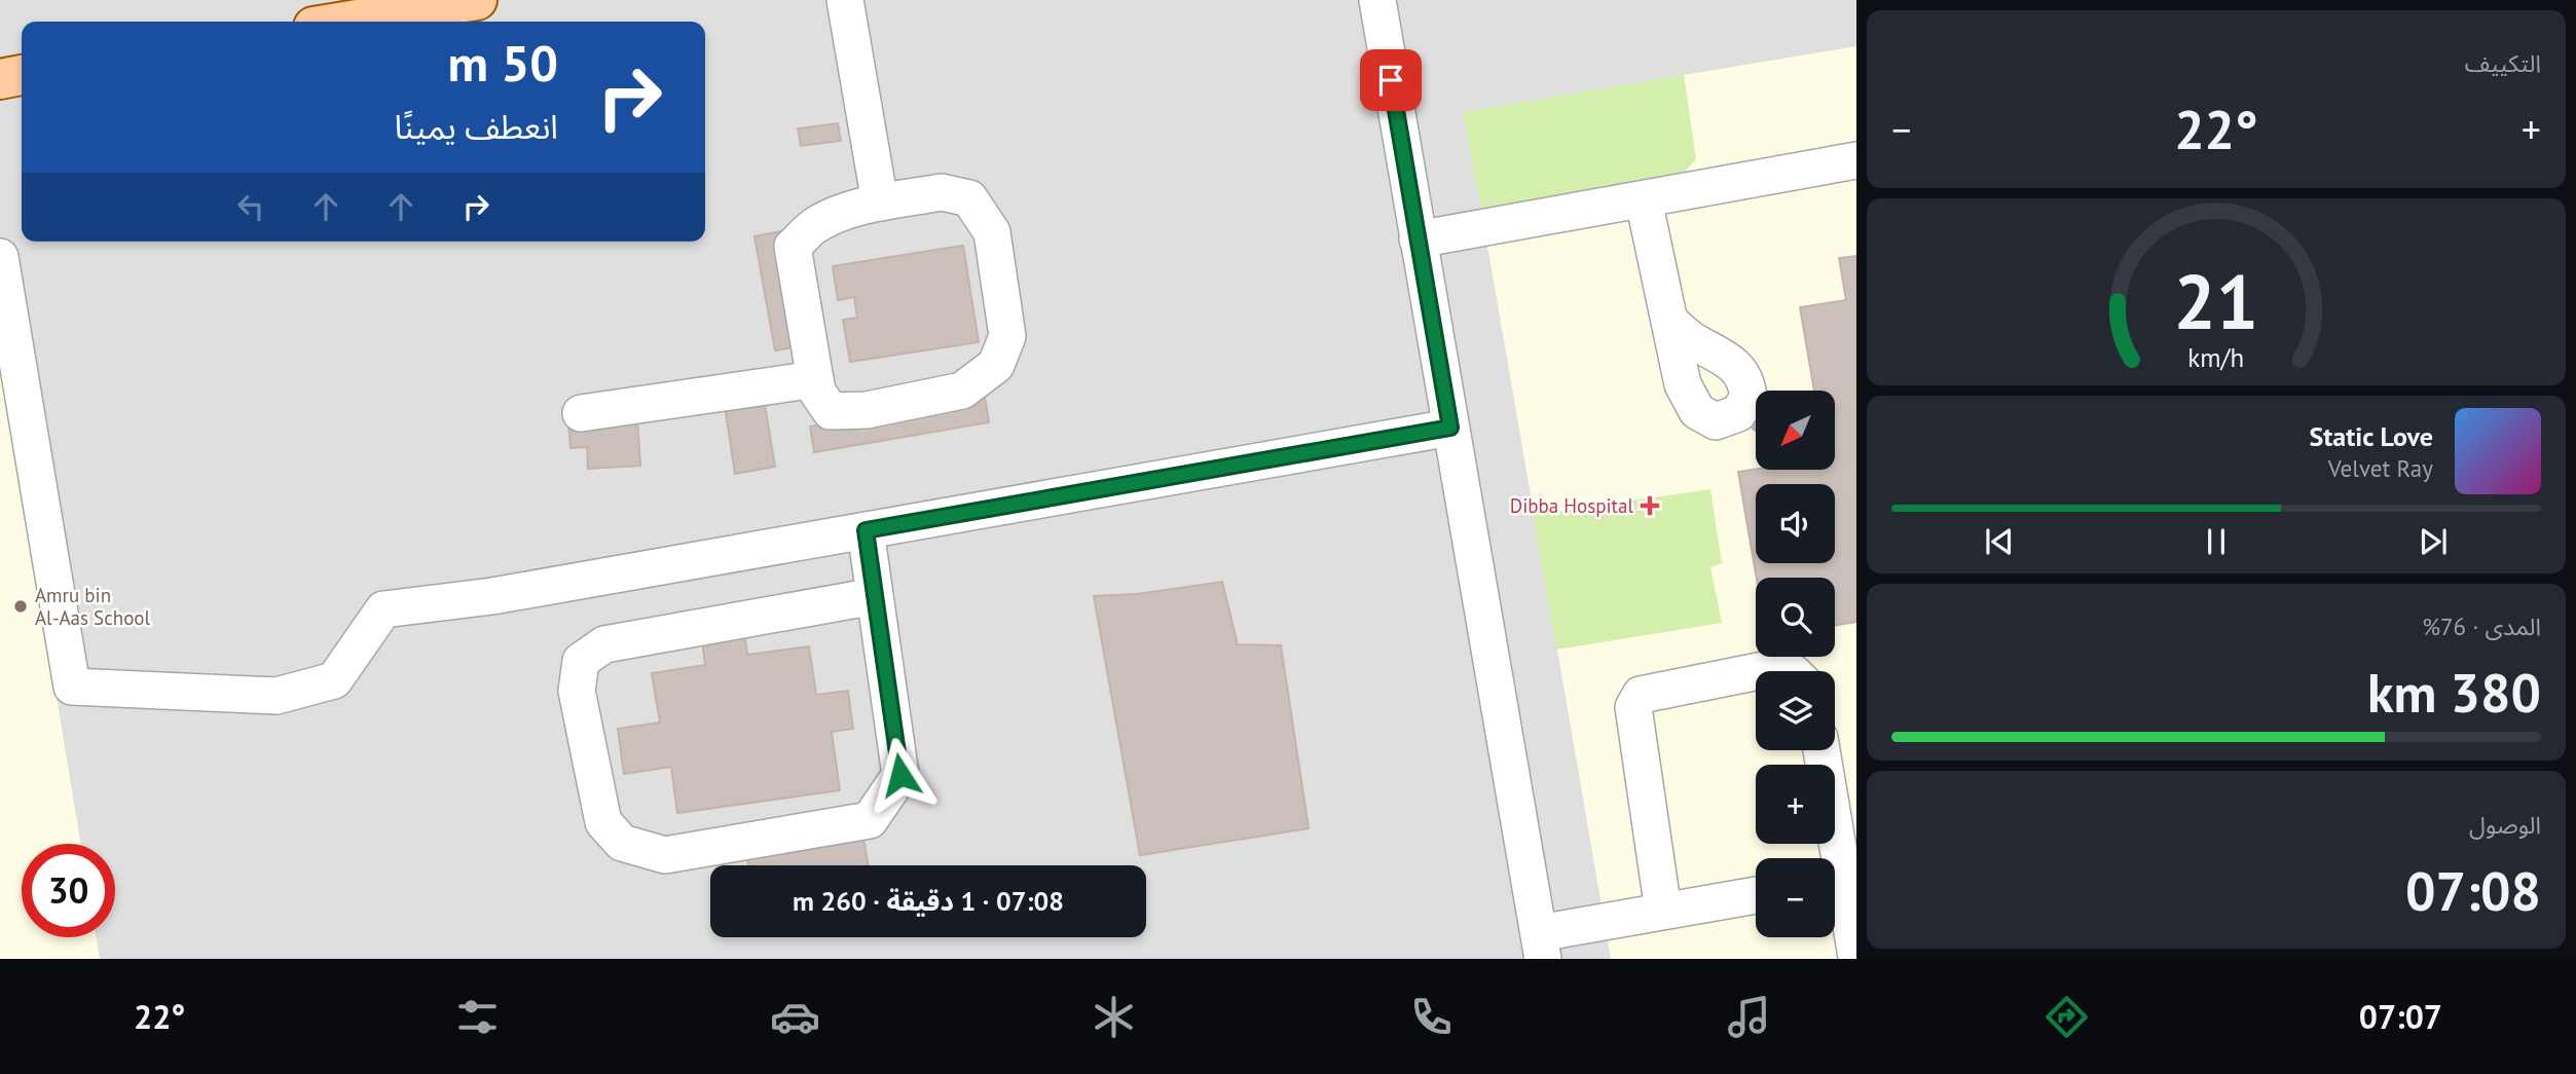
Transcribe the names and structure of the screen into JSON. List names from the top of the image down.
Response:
{
  "places": {
    "health": ["Dibba Hospital"],
    "other": ["Amru bin Al-Aas School"]
  },
  "north": "bottom left",
  "page": {
    "tile": [
      "التكييف",
      ["المدى · 76%", "380 km"],
      ["الوصول", "07:08"]
    ],
    "turn": ["50 m", "انعطف يمينًا"],
    "heat": ["−", "22°", "+"],
    "map_buttons": ["+", "−"],
    "song": ["Static Love", "Velvet Ray"],
    "limit": "30",
    "trip": "07:08 · 1 دقيقة · 260 m",
    "tabs": ["07:07", "22°"],
    "gauge": ["21", "km/h"]
  }
}
